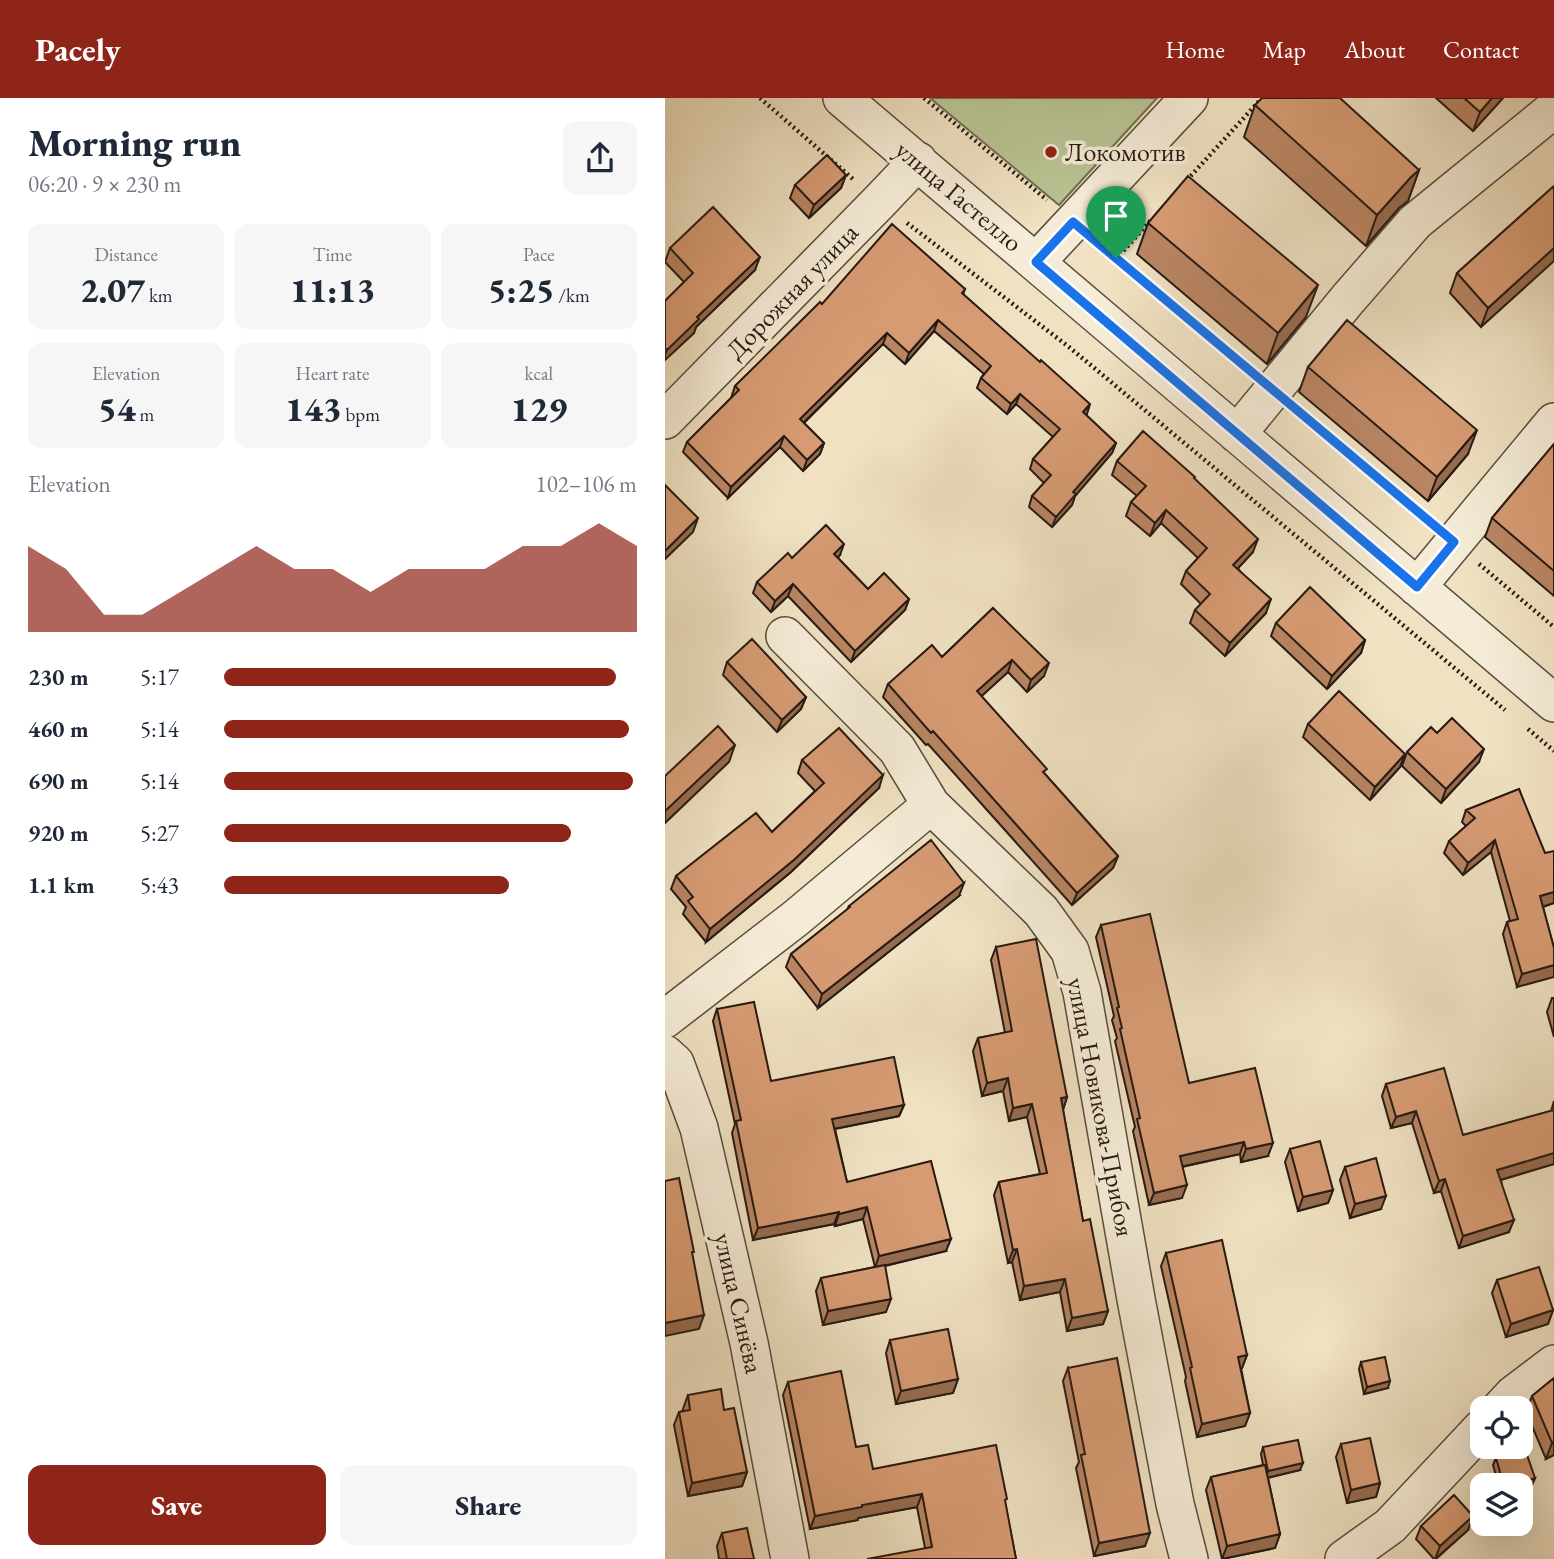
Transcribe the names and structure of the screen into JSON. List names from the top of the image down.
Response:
{
  "streets": {
    "street": [
      "улица Гастелло",
      "Дорожная улица",
      "улица Новикова-Прибоя",
      "улица Синёва"
    ]
  },
  "crossings": [
    ["улица Гастелло", "Дорожная улица"]
  ],
  "places": ["Локомотив"],
  "page": {
    "header": "Pacely",
    "nav": [
      "Home",
      "Map",
      "About",
      "Contact"
    ],
    "heading": ["Morning run", "06:20 · 9 × 230 m"],
    "stats": [
      ["Distance", "2.07 km"],
      ["Time", "11:13"],
      ["Pace", "5:25 /km"],
      ["Elevation", "54 m"],
      ["Heart rate", "143 bpm"],
      ["kcal", "129"]
    ],
    "chart": ["Elevation", "102–106 m"],
    "list": [
      {
        "name": "230 m",
        "note": "5:17"
      },
      {
        "name": "460 m",
        "note": "5:14"
      },
      {
        "name": "690 m",
        "note": "5:14"
      },
      {
        "name": "920 m",
        "note": "5:27"
      },
      {
        "name": "1.1 km",
        "note": "5:43"
      }
    ],
    "buttons": ["Save", "Share"]
  }
}
